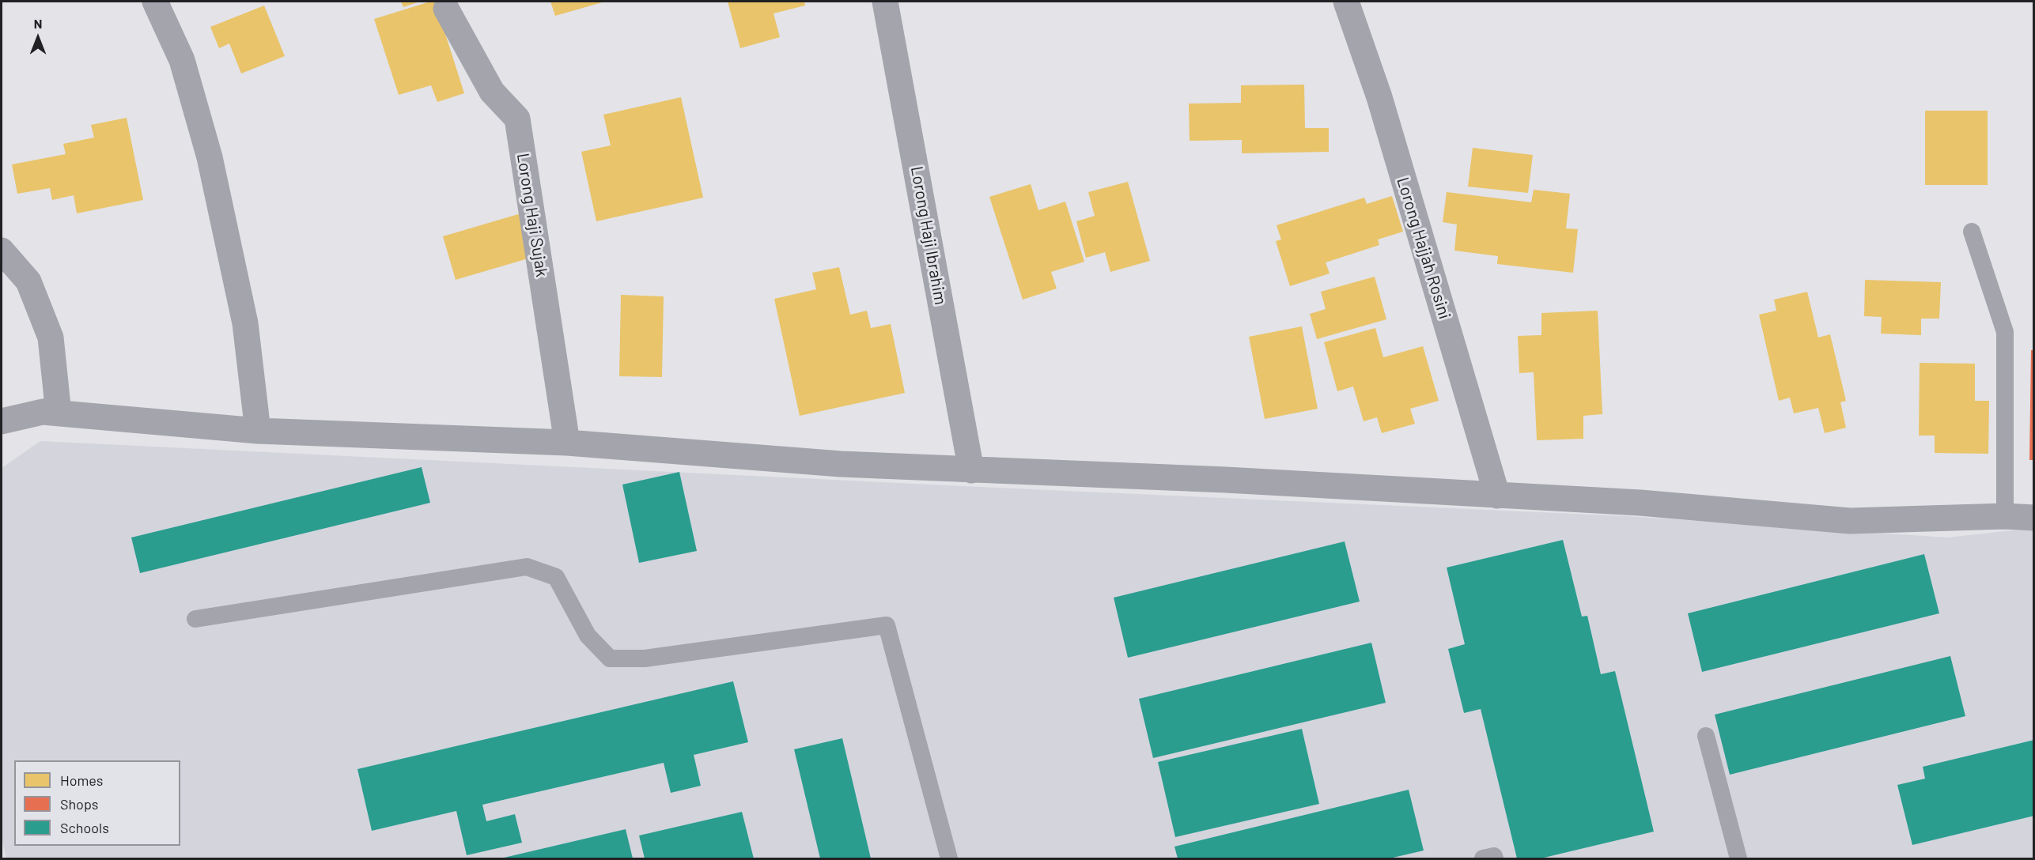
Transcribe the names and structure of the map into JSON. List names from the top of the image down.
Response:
{
  "streets": {
    "street": ["Lorong Haji Sujak", "Lorong Haji Ibrahim", "Lorong Hajjah Rosini"]
  },
  "legend": ["Homes", "Shops", "Schools"],
  "north": "top"
}
